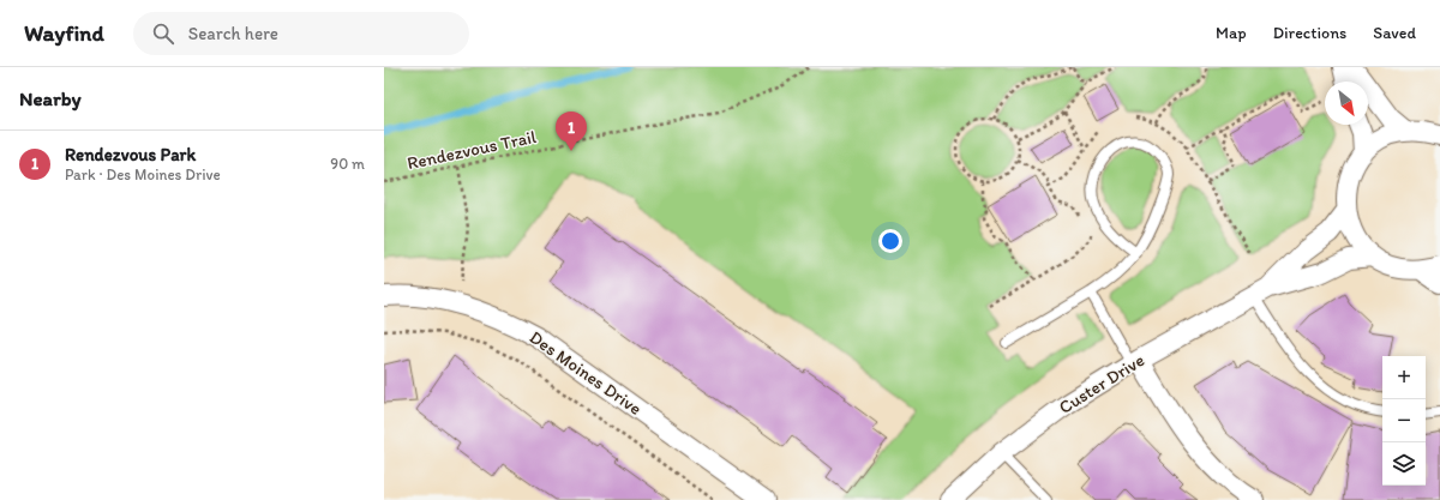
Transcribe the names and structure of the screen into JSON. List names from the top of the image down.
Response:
{
  "streets": {
    "street": ["Des Moines Drive", "Custer Drive"],
    "path": ["Rendezvous Trail"]
  },
  "north": "bottom right",
  "page": {
    "header": "Wayfind",
    "search": "Search here",
    "nav": ["Map", "Directions", "Saved"],
    "heading": "Nearby",
    "pins": "1",
    "list": [
      {
        "mark": "1",
        "name": "Rendezvous Park",
        "note": "Park · Des Moines Drive",
        "value": "90 m"
      }
    ],
    "map_buttons": ["+", "−"]
  }
}
